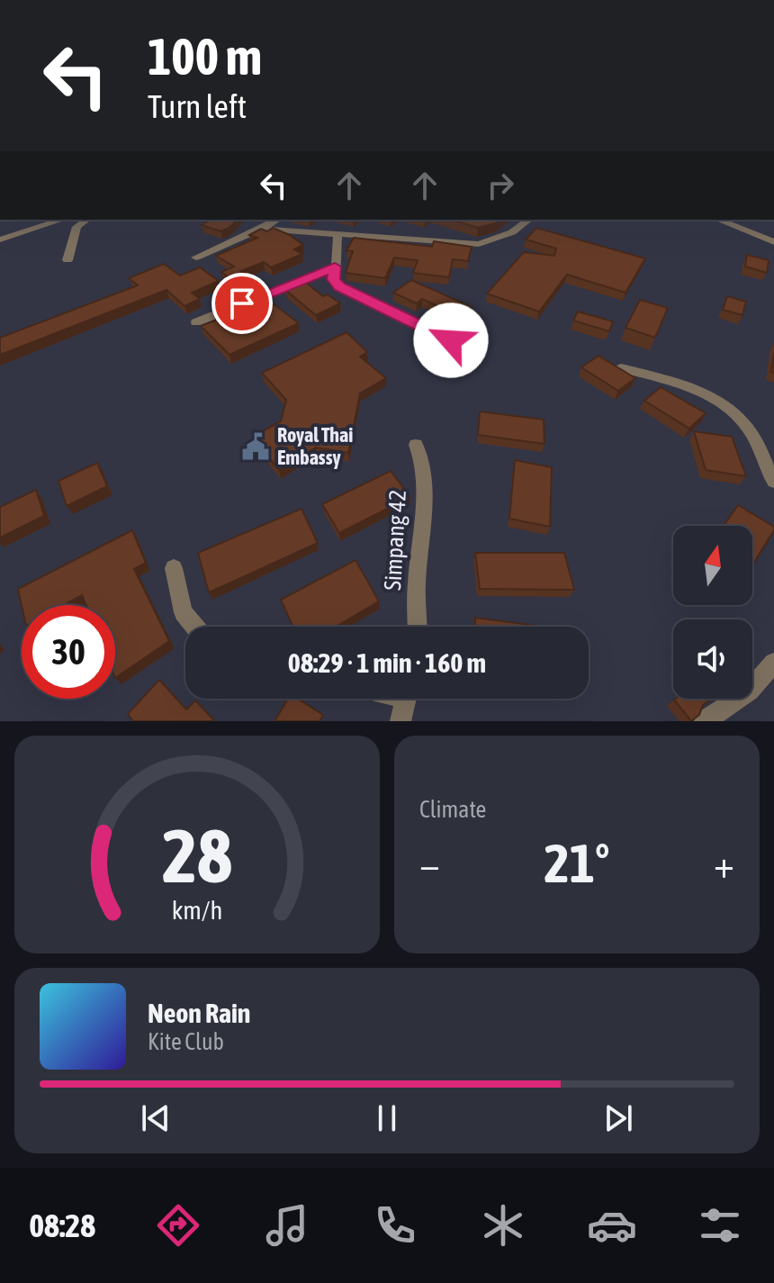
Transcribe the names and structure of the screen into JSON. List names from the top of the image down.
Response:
{
  "streets": {
    "street": ["Simpang 42"]
  },
  "places": {
    "public building": ["Royal Thai Embassy"]
  },
  "north": "top",
  "page": {
    "turn": ["100 m", "Turn left"],
    "limit": "30",
    "trip": "08:29 · 1 min · 160 m",
    "tile": "Climate",
    "heat": ["−", "21°", "+"],
    "song": ["Neon Rain", "Kite Club"],
    "tabs": "08:28",
    "gauge": ["28", "km/h"]
  }
}
